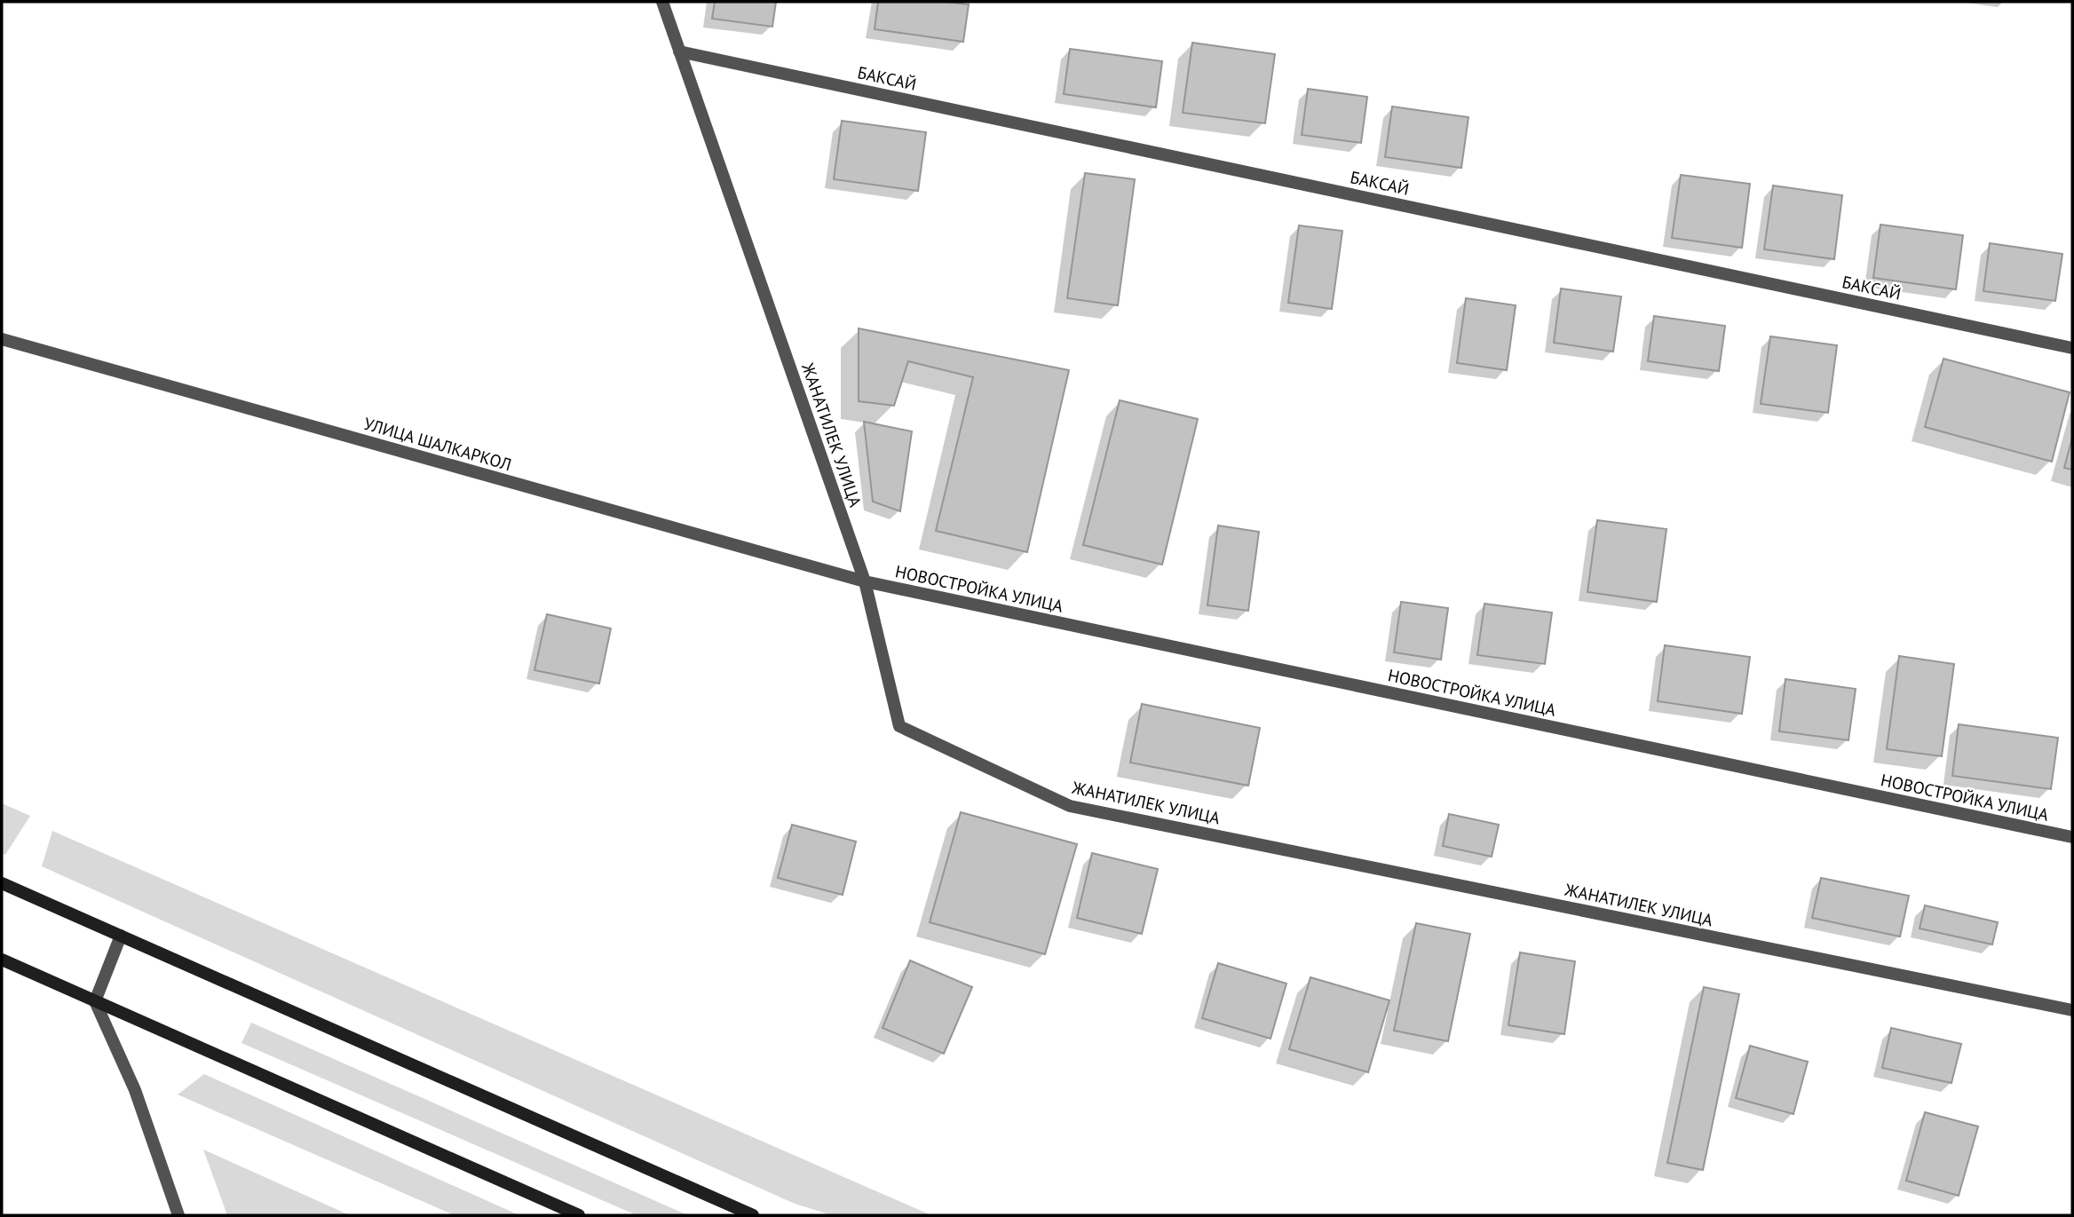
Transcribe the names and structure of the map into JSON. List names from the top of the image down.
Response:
{
  "streets": {
    "street": [
      "БАКСАЙ",
      "ЖАНАТИЛЕК УЛИЦА",
      "УЛИЦА ШАЛКАРКОЛ",
      "НОВОСТРОЙКА УЛИЦА"
    ]
  },
  "crossings": [
    ["БАКСАЙ", "ЖАНАТИЛЕК УЛИЦА"],
    ["ЖАНАТИЛЕК УЛИЦА", "УЛИЦА ШАЛКАРКОЛ"],
    ["ЖАНАТИЛЕК УЛИЦА", "НОВОСТРОЙКА УЛИЦА"],
    ["УЛИЦА ШАЛКАРКОЛ", "НОВОСТРОЙКА УЛИЦА"]
  ]
}
